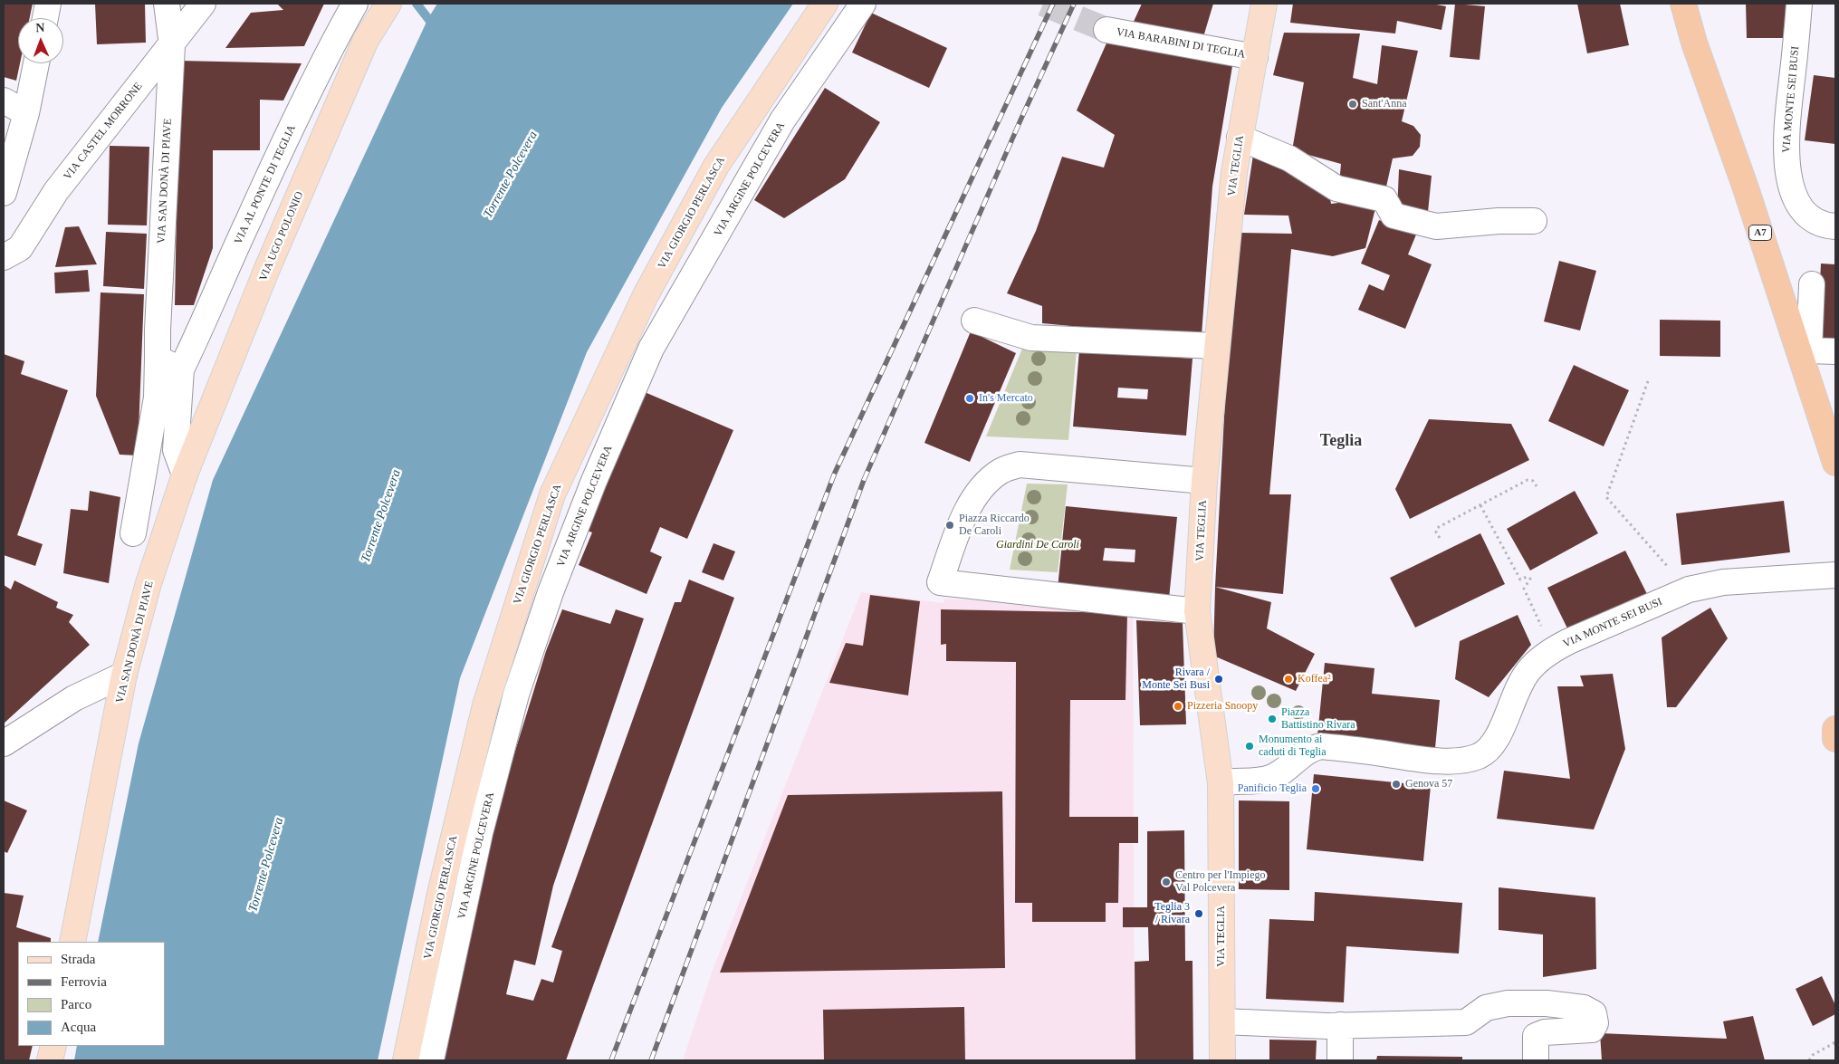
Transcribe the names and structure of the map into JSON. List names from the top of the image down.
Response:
{
  "streets": {
    "highway": ["A7"],
    "main road": [
      "VIA TEGLIA",
      "VIA SAN DONÀ DI PIAVE",
      "VIA GIORGIO PERLASCA",
      "VIA UGO POLONIO"
    ],
    "street": [
      "VIA BARABINI DI TEGLIA",
      "VIA MONTE SEI BUSI",
      "VIA CASTEL MORRONE",
      "VIA ARGINE POLCEVERA",
      "VIA AL PONTE DI TEGLIA"
    ]
  },
  "crossings": [
    ["VIA BARABINI DI TEGLIA", "VIA TEGLIA"],
    ["VIA MONTE SEI BUSI", "VIA TEGLIA"],
    ["VIA CASTEL MORRONE", "VIA SAN DONÀ DI PIAVE"],
    ["VIA SAN DONÀ DI PIAVE", "VIA UGO POLONIO"]
  ],
  "districts": ["Teglia"],
  "water": ["Torrente Polcevera"],
  "parks": ["Giardini De Caroli"],
  "places": [
    "Sant'Anna",
    "In's Mercato",
    "Piazza Riccardo De Caroli",
    "Rivara / Monte Sei Busi",
    "Koffea²",
    "Pizzeria Snoopy",
    "Piazza Battistino Rivara",
    "Monumento ai caduti di Teglia",
    "Genova 57",
    "Panificio Teglia",
    "Centro per l'Impiego Val Polcevera",
    "Teglia 3 / Rivara"
  ],
  "legend": [
    "Strada",
    "Ferrovia",
    "Parco",
    "Acqua"
  ],
  "north": "top"
}
